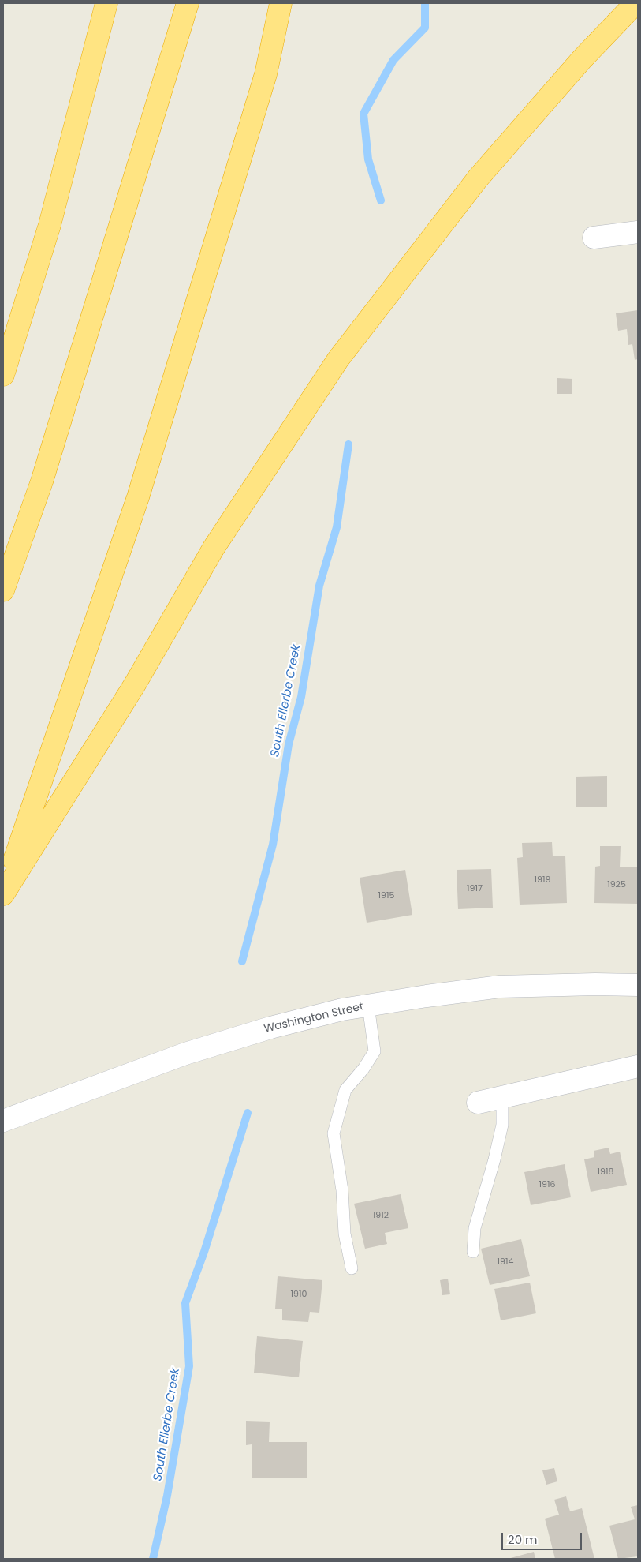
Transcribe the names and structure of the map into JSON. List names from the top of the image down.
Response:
{
  "streets": {
    "street": ["Washington Street"]
  },
  "water": ["South Ellerbe Creek"],
  "house_numbers": [
    "1919",
    "1925",
    "1917",
    "1915",
    "1918",
    "1916",
    "1912",
    "1914",
    "1910"
  ],
  "scale_bar": "20 m"
}
